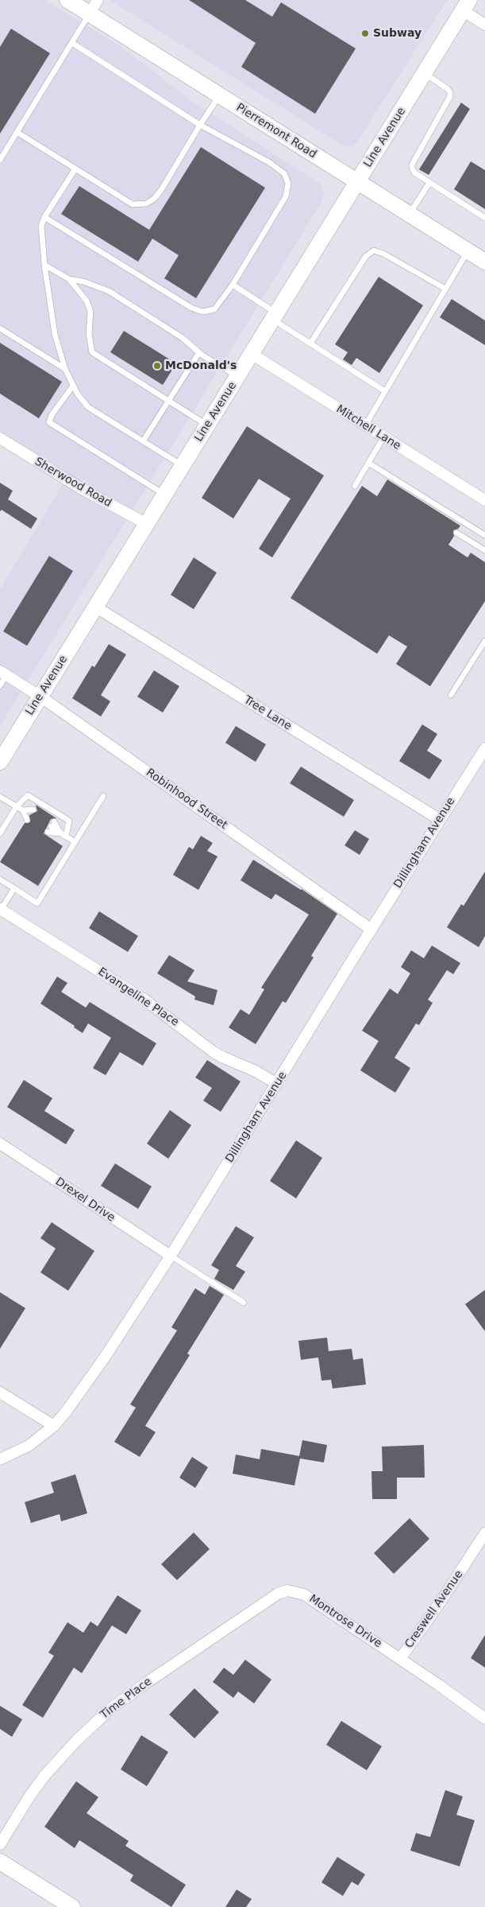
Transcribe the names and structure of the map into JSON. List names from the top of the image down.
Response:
{
  "streets": {
    "main road": ["Pierremont Road", "Line Avenue"],
    "street": [
      "Mitchell Lane",
      "Sherwood Road",
      "Tree Lane",
      "Robinhood Street",
      "Dillingham Avenue",
      "Evangeline Place",
      "Drexel Drive",
      "Creswell Avenue",
      "Montrose Drive",
      "Time Place"
    ]
  },
  "crossings": [
    ["Pierremont Road", "Line Avenue"],
    ["Line Avenue", "Mitchell Lane"],
    ["Line Avenue", "Sherwood Road"],
    ["Line Avenue", "Tree Lane"],
    ["Line Avenue", "Robinhood Street"],
    ["Tree Lane", "Dillingham Avenue"],
    ["Robinhood Street", "Dillingham Avenue"],
    ["Dillingham Avenue", "Evangeline Place"],
    ["Dillingham Avenue", "Drexel Drive"],
    ["Creswell Avenue", "Montrose Drive"],
    ["Montrose Drive", "Time Place"]
  ],
  "places": ["Subway", "McDonald's"]
}
